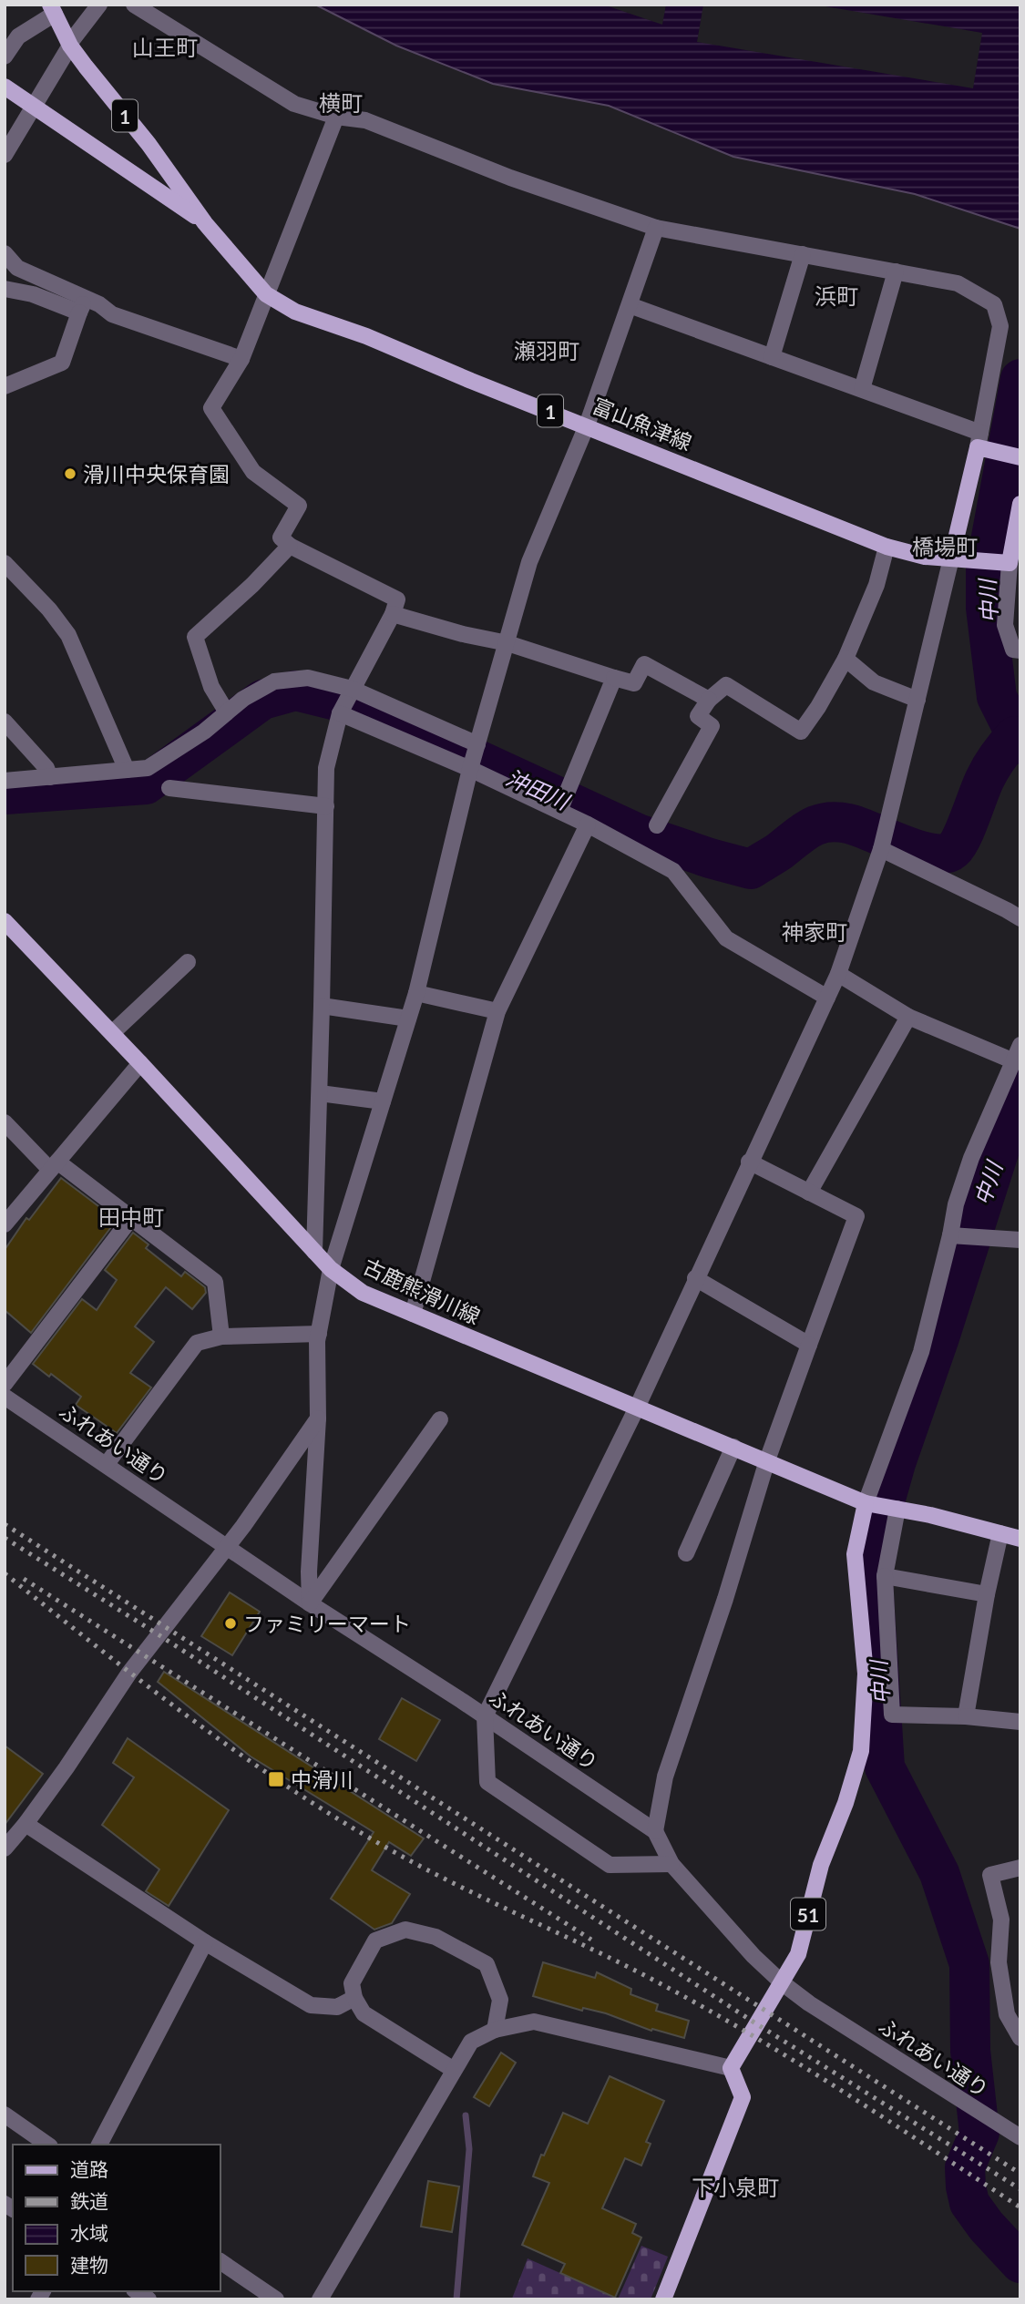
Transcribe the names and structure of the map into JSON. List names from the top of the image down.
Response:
{
  "streets": {
    "main road": [
      "1",
      "富山魚津線",
      "古鹿熊滑川線",
      "51"
    ],
    "street": ["ふれあい通り"]
  },
  "crossings": [
    ["古鹿熊滑川線", "51"],
    ["ふれあい通り", "51"]
  ],
  "districts": [
    "山王町",
    "横町",
    "浜町",
    "瀬羽町",
    "橋場町",
    "神家町",
    "田中町",
    "下小泉町"
  ],
  "water": ["中川", "沖田川"],
  "places": {
    "other": ["滑川中央保育園", "ファミリーマート"],
    "transit": ["中滑川"]
  },
  "legend": [
    "道路",
    "鉄道",
    "水域",
    "建物"
  ]
}
